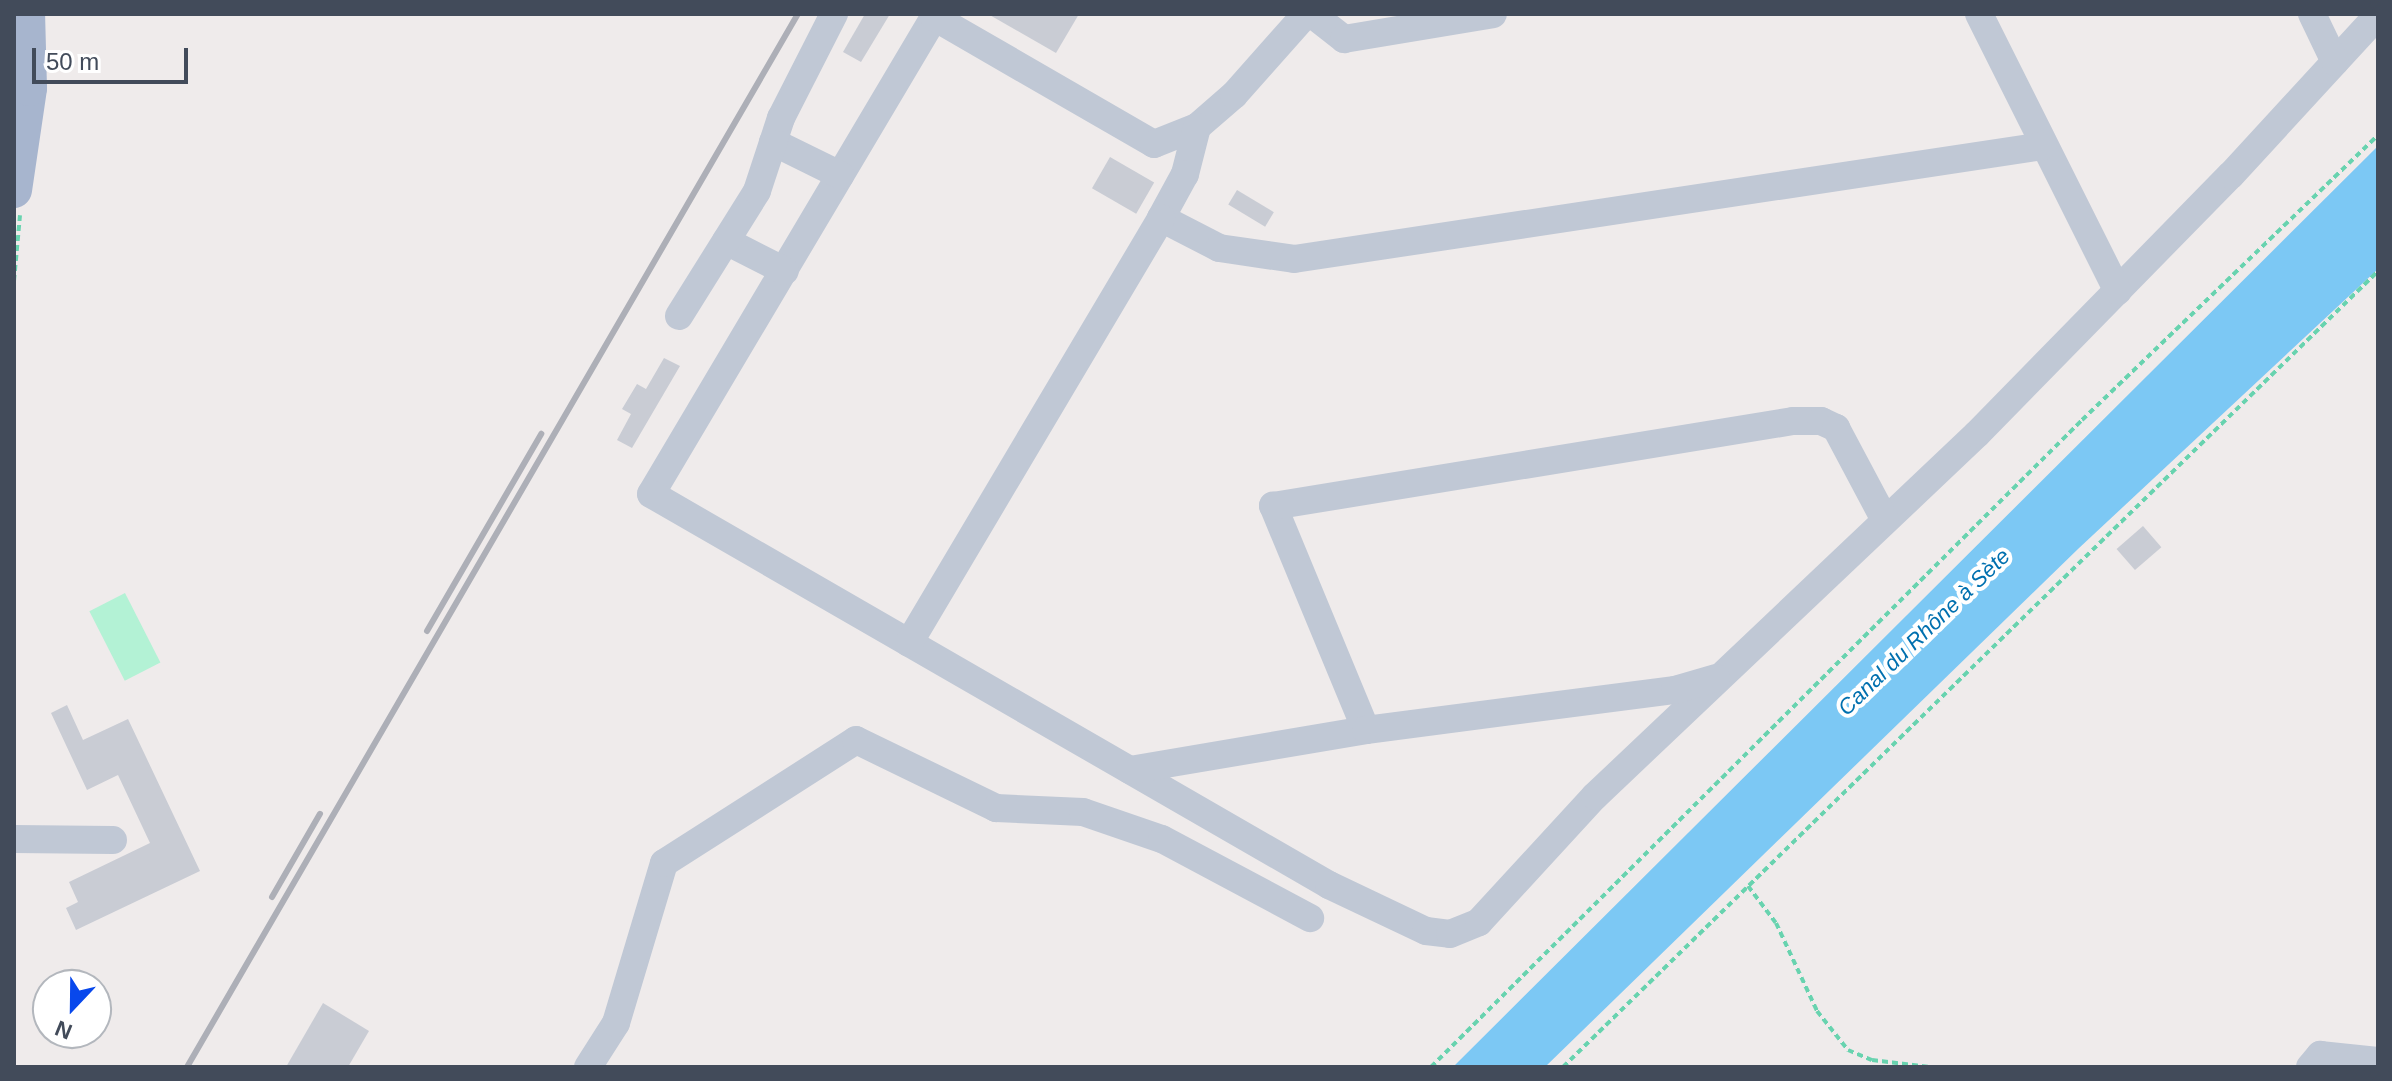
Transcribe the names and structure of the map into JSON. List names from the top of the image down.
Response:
{
  "water": ["Canal du Rhône à Sète"],
  "scale_bar": "50 m",
  "north": "bottom"
}
